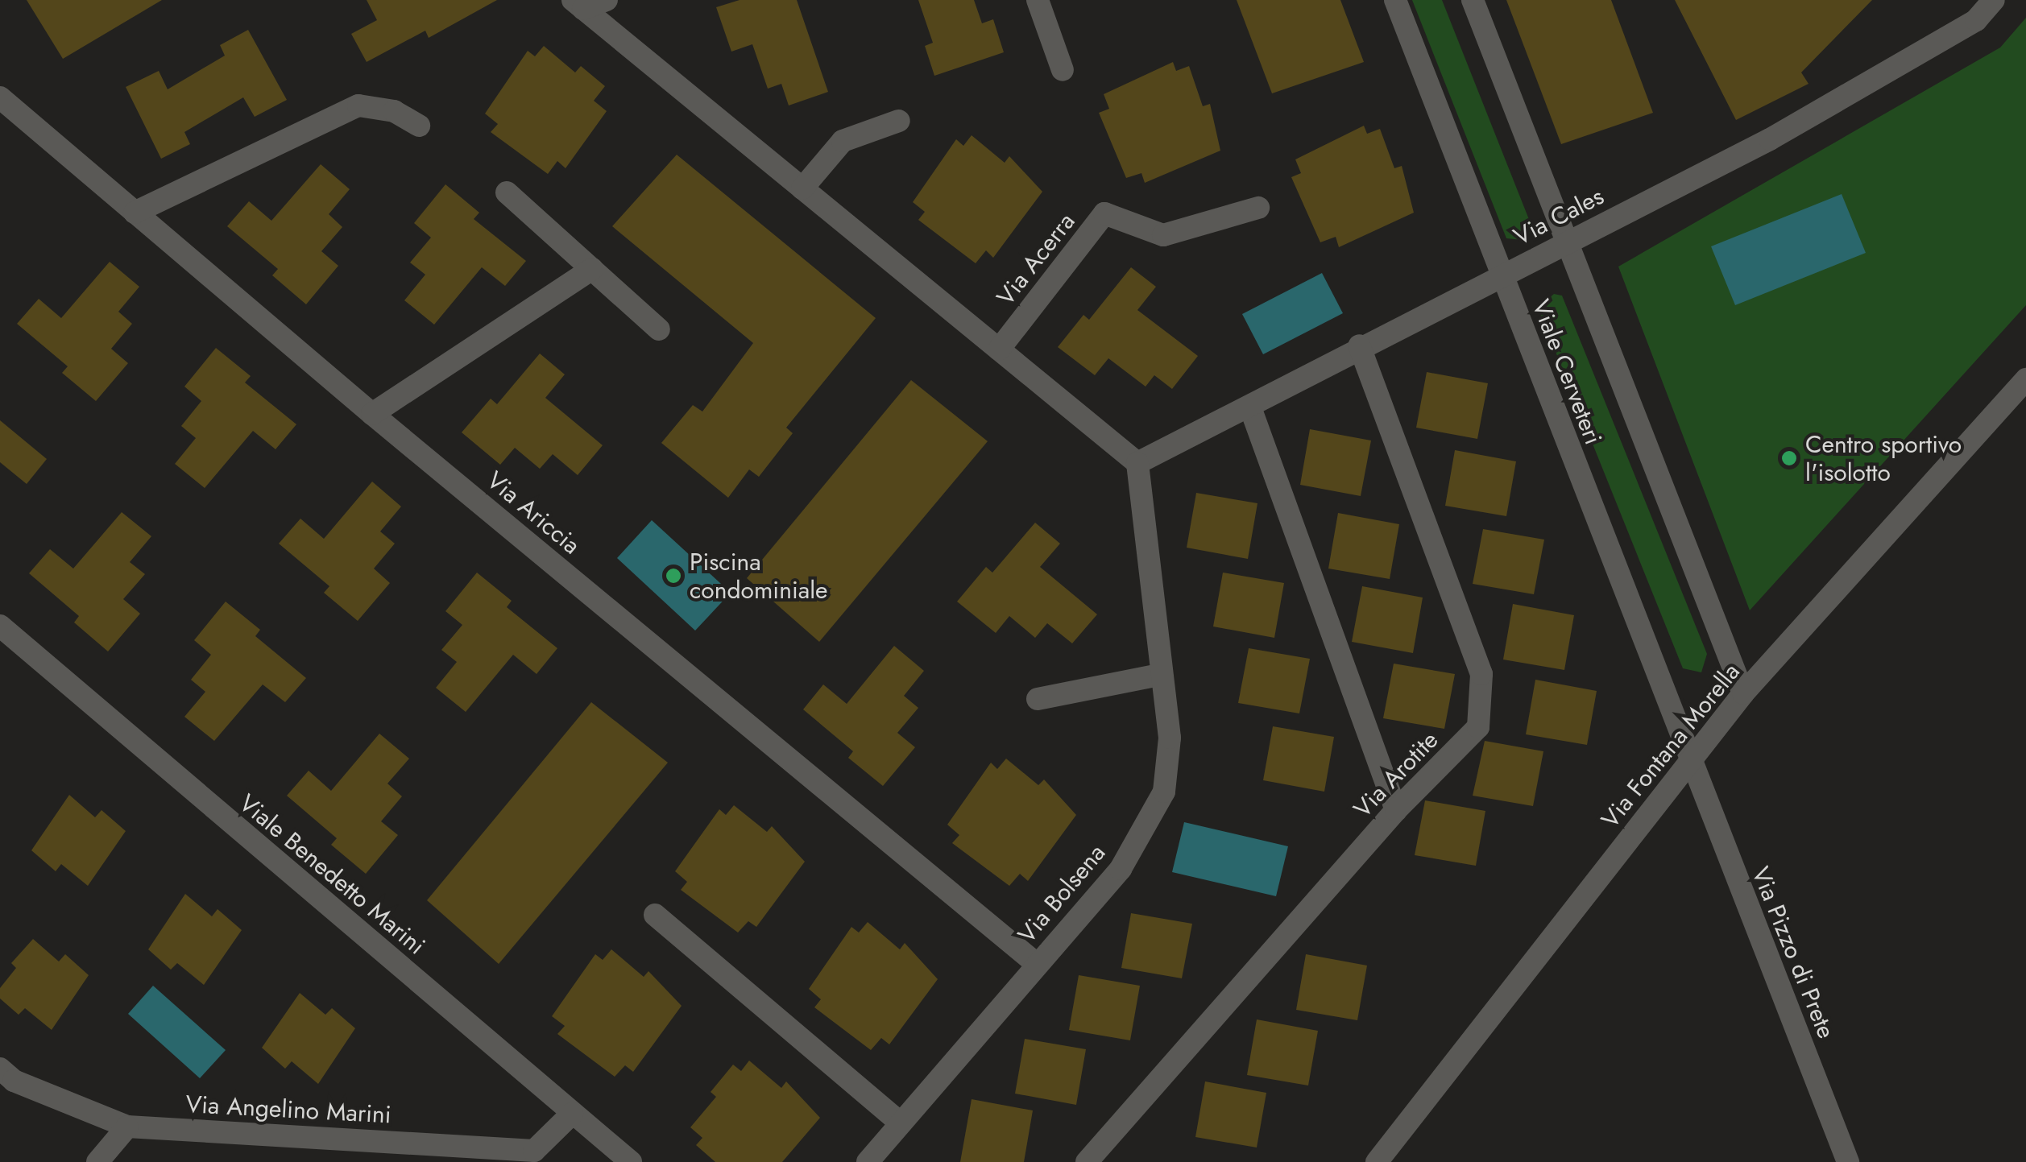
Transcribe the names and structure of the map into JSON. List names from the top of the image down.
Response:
{
  "streets": {
    "street": [
      "Via Cales",
      "Via Acerra",
      "Viale Cerveteri",
      "Via Ariccia",
      "Via Fontana Morella",
      "Via Arotite",
      "Viale Benedetto Marini",
      "Via Bolsena",
      "Via Pizzo di Prete",
      "Via Angelino Marini"
    ]
  },
  "crossings": [
    ["Via Cales", "Viale Cerveteri"],
    ["Via Cales", "Via Arotite"],
    ["Via Cales", "Via Bolsena"],
    ["Viale Cerveteri", "Via Fontana Morella"],
    ["Viale Cerveteri", "Via Pizzo di Prete"],
    ["Via Ariccia", "Via Bolsena"],
    ["Via Fontana Morella", "Via Pizzo di Prete"],
    ["Viale Benedetto Marini", "Via Angelino Marini"]
  ],
  "places": ["Centro sportivo l'isolotto", "Piscina condominiale"]
}
